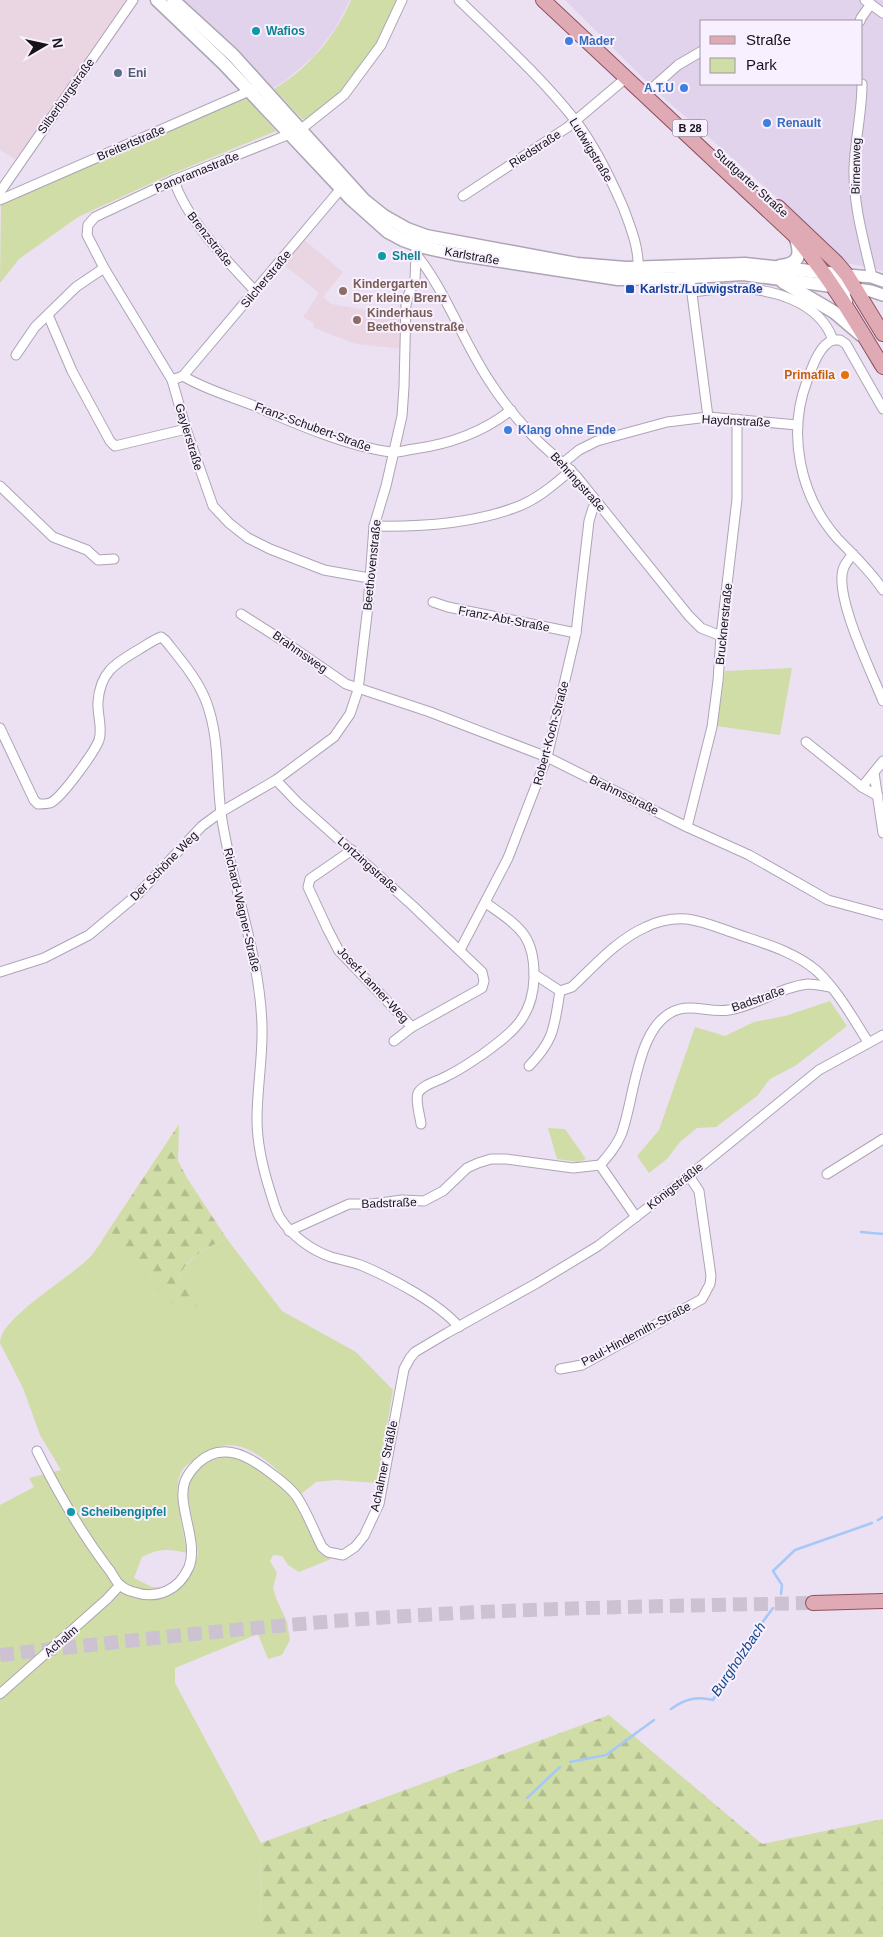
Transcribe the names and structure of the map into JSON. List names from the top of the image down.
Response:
{
  "streets": {
    "main road": ["B 28", "Stuttgarter Straße", "Karlstraße"],
    "street": [
      "Silberburgstraße",
      "Breitertstraße",
      "Riedstraße",
      "Ludwigstraße",
      "Birnenweg",
      "Panoramastraße",
      "Brenzstraße",
      "Silcherstraße",
      "Haydnstraße",
      "Franz-Schubert-Straße",
      "Gaylerstraße",
      "Behringstraße",
      "Beethovenstraße",
      "Franz-Abt-Straße",
      "Brucknerstraße",
      "Brahmsweg",
      "Robert-Koch-Straße",
      "Brahmsstraße",
      "Lortzingstraße",
      "Der Schöne Weg",
      "Richard-Wagner-Straße",
      "Josef-Lanner-Weg",
      "Badstraße",
      "Königsträßle",
      "Paul-Hindemith-Straße",
      "Achalmer Sträßle",
      "Achalm"
    ]
  },
  "crossings": [
    ["B 28", "Stuttgarter Straße"],
    ["B 28", "Karlstraße"],
    ["Breitertstraße", "Karlstraße"],
    ["Riedstraße", "Ludwigstraße"],
    ["Riedstraße", "Stuttgarter Straße"],
    ["Ludwigstraße", "Karlstraße"],
    ["Panoramastraße", "Brenzstraße"],
    ["Panoramastraße", "Karlstraße"],
    ["Panoramastraße", "Gaylerstraße"],
    ["Stuttgarter Straße", "Karlstraße"],
    ["Brenzstraße", "Silcherstraße"],
    ["Karlstraße", "Silcherstraße"],
    ["Karlstraße", "Behringstraße"],
    ["Karlstraße", "Beethovenstraße"],
    ["Silcherstraße", "Franz-Schubert-Straße"],
    ["Haydnstraße", "Behringstraße"],
    ["Haydnstraße", "Brucknerstraße"],
    ["Franz-Schubert-Straße", "Behringstraße"],
    ["Franz-Schubert-Straße", "Beethovenstraße"],
    ["Gaylerstraße", "Beethovenstraße"],
    ["Behringstraße", "Beethovenstraße"],
    ["Behringstraße", "Brucknerstraße"],
    ["Behringstraße", "Robert-Koch-Straße"],
    ["Beethovenstraße", "Brahmsweg"],
    ["Beethovenstraße", "Brahmsstraße"],
    ["Beethovenstraße", "Lortzingstraße"],
    ["Beethovenstraße", "Der Schöne Weg"],
    ["Beethovenstraße", "Richard-Wagner-Straße"],
    ["Franz-Abt-Straße", "Robert-Koch-Straße"],
    ["Brucknerstraße", "Brahmsstraße"],
    ["Brahmsweg", "Brahmsstraße"],
    ["Robert-Koch-Straße", "Brahmsstraße"],
    ["Robert-Koch-Straße", "Lortzingstraße"],
    ["Lortzingstraße", "Josef-Lanner-Weg"],
    ["Der Schöne Weg", "Richard-Wagner-Straße"],
    ["Richard-Wagner-Straße", "Badstraße"],
    ["Richard-Wagner-Straße", "Königsträßle"],
    ["Richard-Wagner-Straße", "Achalmer Sträßle"],
    ["Königsträßle", "Paul-Hindemith-Straße"],
    ["Königsträßle", "Achalmer Sträßle"],
    ["Achalmer Sträßle", "Achalm"]
  ],
  "water": ["Burgholzbach"],
  "places": {
    "other": [
      "Wafios",
      "Mader",
      "Eni",
      "A.T.U",
      "Renault",
      "Shell",
      "Kindergarten Der kleine Brenz",
      "Kinderhaus Beethovenstraße",
      "Primafila",
      "Klang ohne Ende",
      "Scheibengipfel"
    ],
    "transit": ["Karlstr./Ludwigstraße"]
  },
  "legend": ["Straße", "Park"],
  "north": "right"
}
